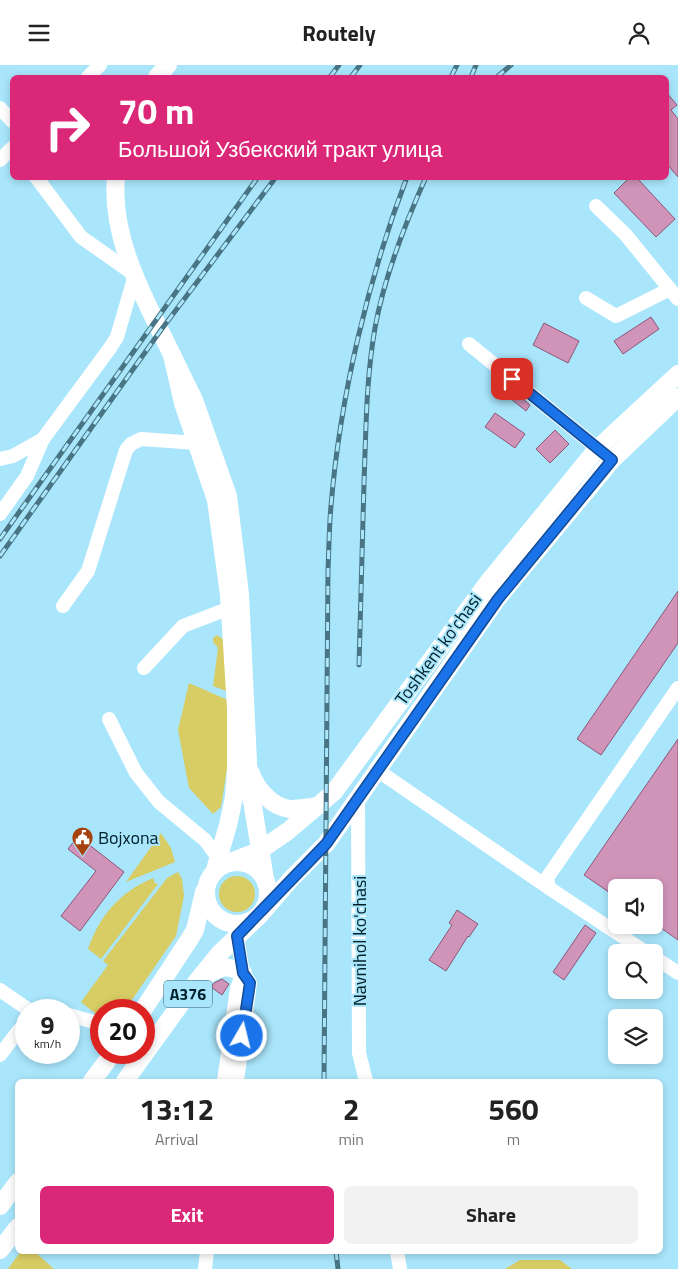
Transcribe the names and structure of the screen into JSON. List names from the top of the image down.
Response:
{
  "streets": {
    "main road": ["Toshkent ko'chasi", "A376"],
    "street": ["Navnihol ko'chasi"]
  },
  "crossings": [
    ["Toshkent ko'chasi", "Navnihol ko'chasi"],
    ["Toshkent ko'chasi", "A376"]
  ],
  "places": {
    "public building": ["Bojxona"]
  },
  "page": {
    "header": "Routely",
    "turn": ["70 m", "Большой Узбекский тракт улица"],
    "speed": "9 km/h",
    "limit": "20",
    "eta": [
      "13:12",
      "Arrival",
      "2",
      "min",
      "560",
      "m"
    ],
    "buttons": ["Exit", "Share"]
  }
}
